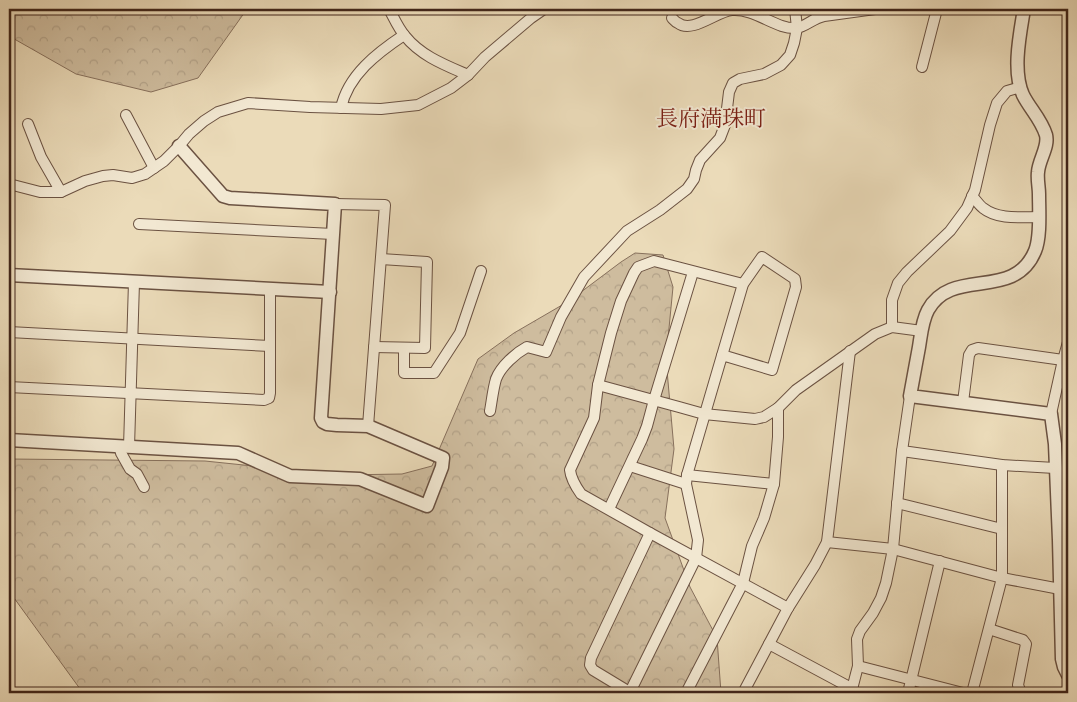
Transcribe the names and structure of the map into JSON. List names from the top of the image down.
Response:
{
  "districts": ["長府満珠町"]
}
